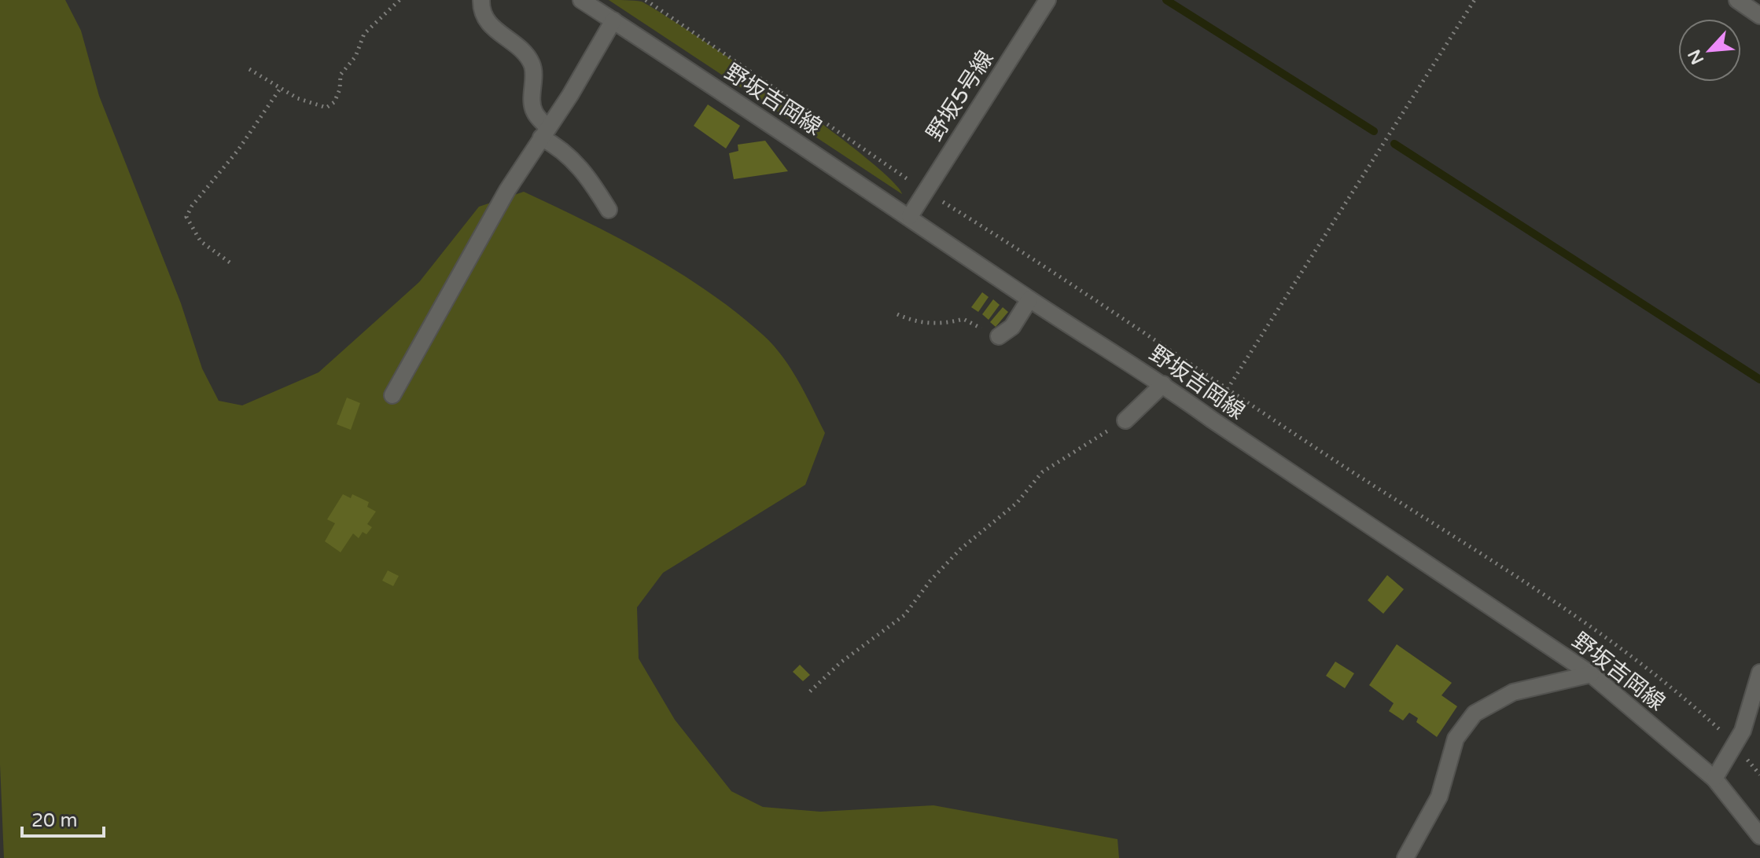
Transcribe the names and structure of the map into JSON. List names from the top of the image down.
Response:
{
  "streets": {
    "street": ["野坂5号線", "野坂吉岡線"]
  },
  "crossings": [
    ["野坂5号線", "野坂吉岡線"]
  ],
  "scale_bar": "20 m",
  "north": "bottom left"
}
